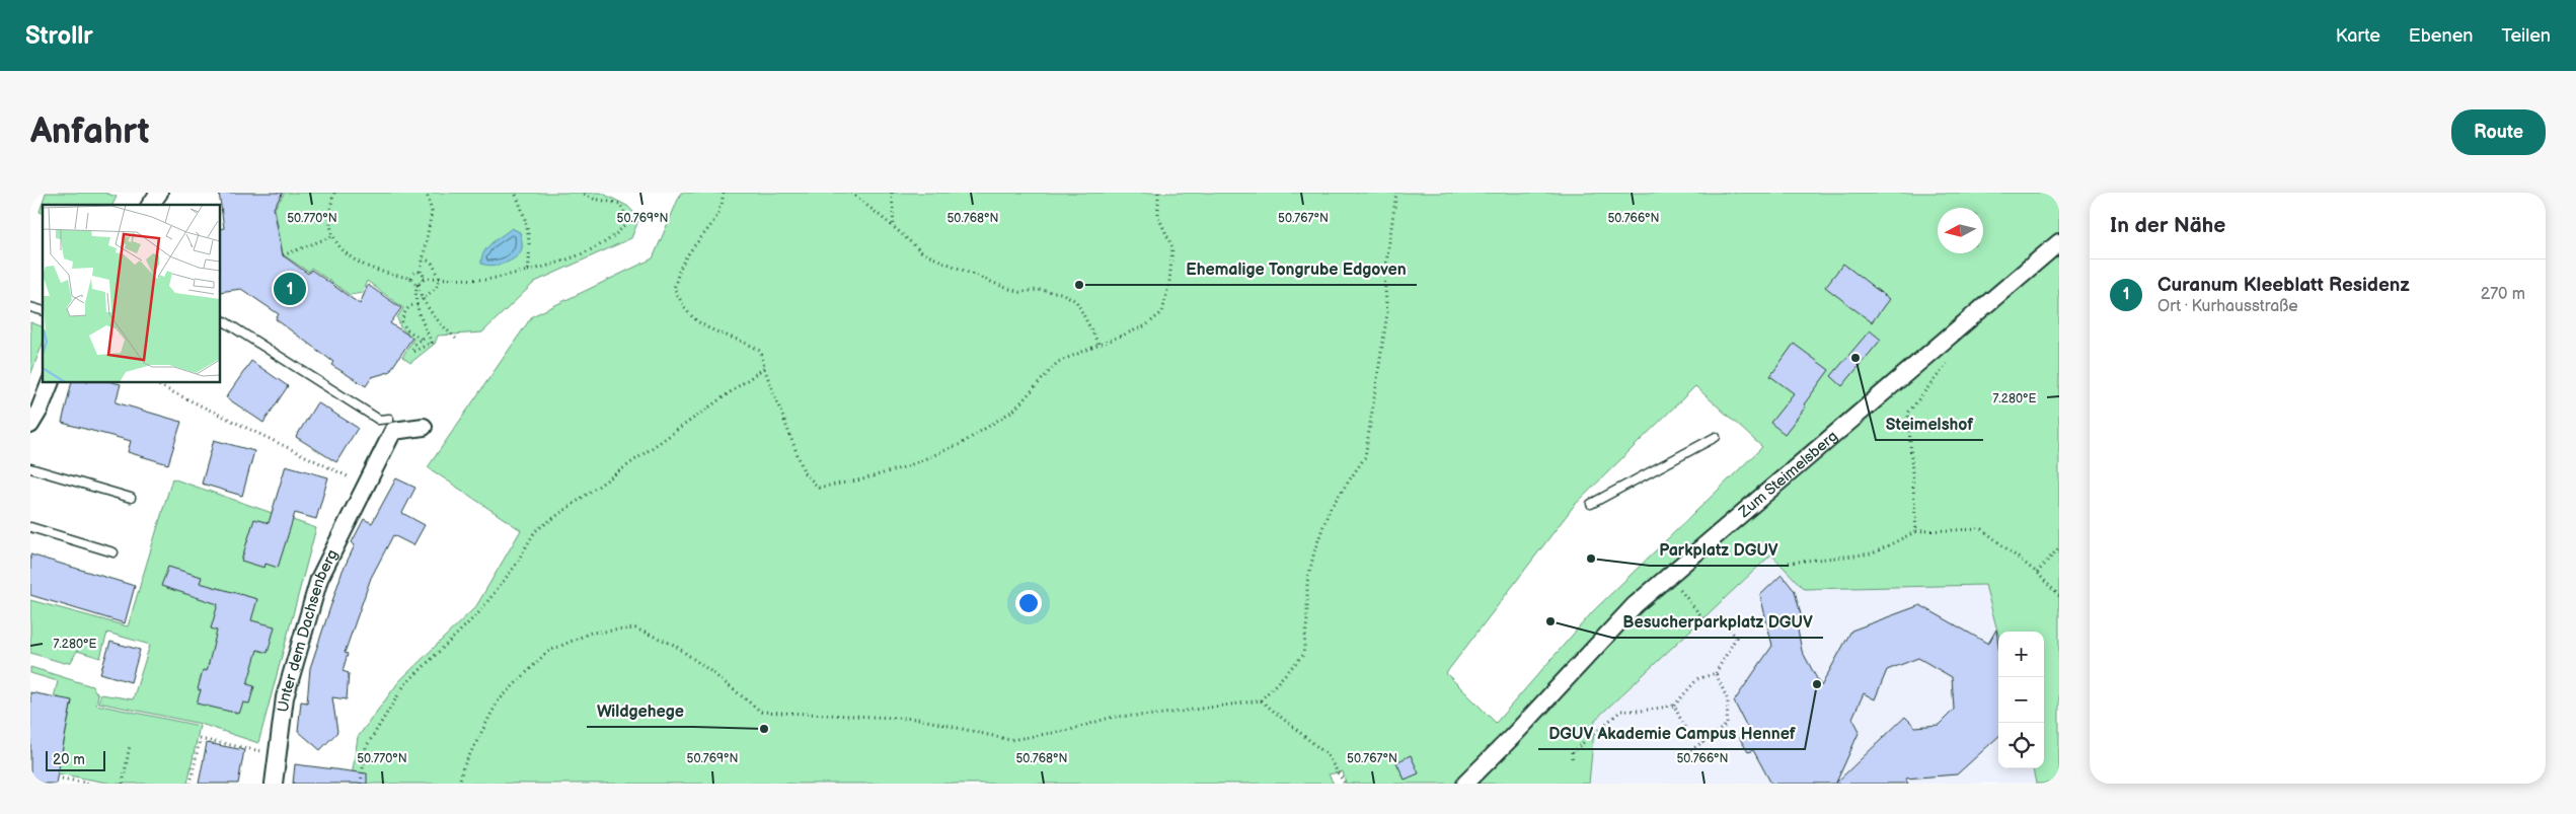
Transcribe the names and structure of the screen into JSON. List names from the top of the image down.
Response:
{
  "streets": {
    "street": ["Zum Steimelsberg", "Unter dem Dachsenberg"]
  },
  "places": [
    "Ehemalige Tongrube Edgoven",
    "Steimelshof",
    "Parkplatz DGUV",
    "Besucherparkplatz DGUV",
    "DGUV Akademie Campus Hennef",
    "Wildgehege"
  ],
  "scale_bar": "20 m",
  "north": "left",
  "page": {
    "header": "Strollr",
    "nav": ["Karte", "Ebenen", "Teilen"],
    "buttons": "Route",
    "title": "Anfahrt",
    "heading": "In der Nähe",
    "list": [
      {
        "mark": "1",
        "name": "Curanum Kleeblatt Residenz",
        "note": "Ort · Kurhausstraße",
        "value": "270 m"
      }
    ],
    "pins": "1",
    "map_buttons": ["+", "−"],
    "scale": "20 m"
  },
  "coordinates": [
    "50.770°N",
    "50.769°N",
    "50.768°N",
    "50.767°N",
    "50.766°N",
    "7.280°E"
  ]
}
